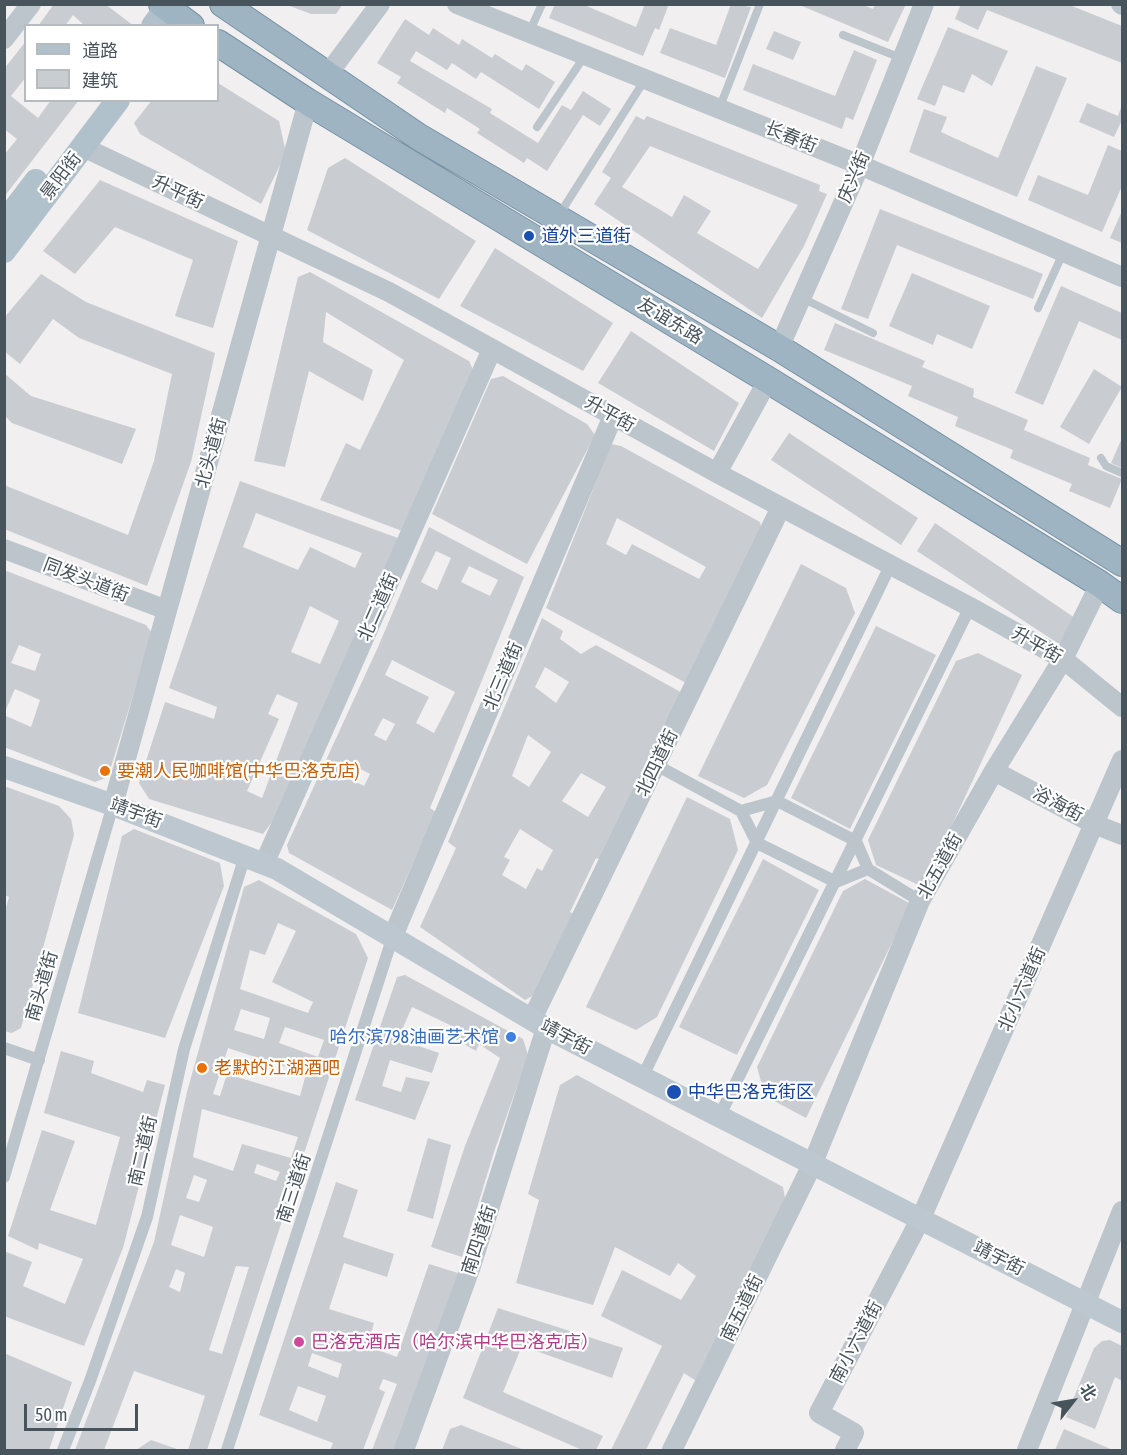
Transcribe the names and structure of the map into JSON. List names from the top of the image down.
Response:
{
  "streets": {
    "highway": ["友谊东路"],
    "main road": ["景阳街", "靖宇街"],
    "street": [
      "长春街",
      "庆兴街",
      "升平街",
      "北头道街",
      "同发头道街",
      "北二道街",
      "北三道街",
      "北四道街",
      "浴海街",
      "北五道街",
      "南头道街",
      "北小六道街",
      "南二道街",
      "南三道街",
      "南四道街",
      "南五道街",
      "南小六道街"
    ]
  },
  "crossings": [
    ["长春街", "庆兴街"],
    ["景阳街", "升平街"],
    ["庆兴街", "友谊东路"],
    ["升平街", "北头道街"],
    ["升平街", "北二道街"],
    ["升平街", "北三道街"],
    ["升平街", "北四道街"],
    ["升平街", "北五道街"],
    ["友谊东路", "北头道街"],
    ["友谊东路", "北五道街"],
    ["北头道街", "同发头道街"],
    ["北头道街", "靖宇街"],
    ["北头道街", "南头道街"],
    ["北二道街", "靖宇街"],
    ["北二道街", "南二道街"],
    ["北三道街", "靖宇街"],
    ["北三道街", "南三道街"],
    ["北四道街", "靖宇街"],
    ["北四道街", "南四道街"],
    ["浴海街", "北五道街"],
    ["浴海街", "北小六道街"],
    ["靖宇街", "北五道街"],
    ["靖宇街", "南头道街"],
    ["靖宇街", "北小六道街"],
    ["靖宇街", "南二道街"],
    ["靖宇街", "南三道街"],
    ["靖宇街", "南四道街"],
    ["靖宇街", "南五道街"],
    ["靖宇街", "南小六道街"],
    ["北五道街", "南五道街"],
    ["北小六道街", "南小六道街"]
  ],
  "places": [
    "道外三道街",
    "要潮人民咖啡馆(中华巴洛克店)",
    "哈尔滨798油画艺术馆",
    "老默的江湖酒吧",
    "中华巴洛克街区",
    "巴洛克酒店（哈尔滨中华巴洛克店）"
  ],
  "legend": ["道路", "建筑"],
  "scale_bar": "50 m",
  "north": "top right"
}
